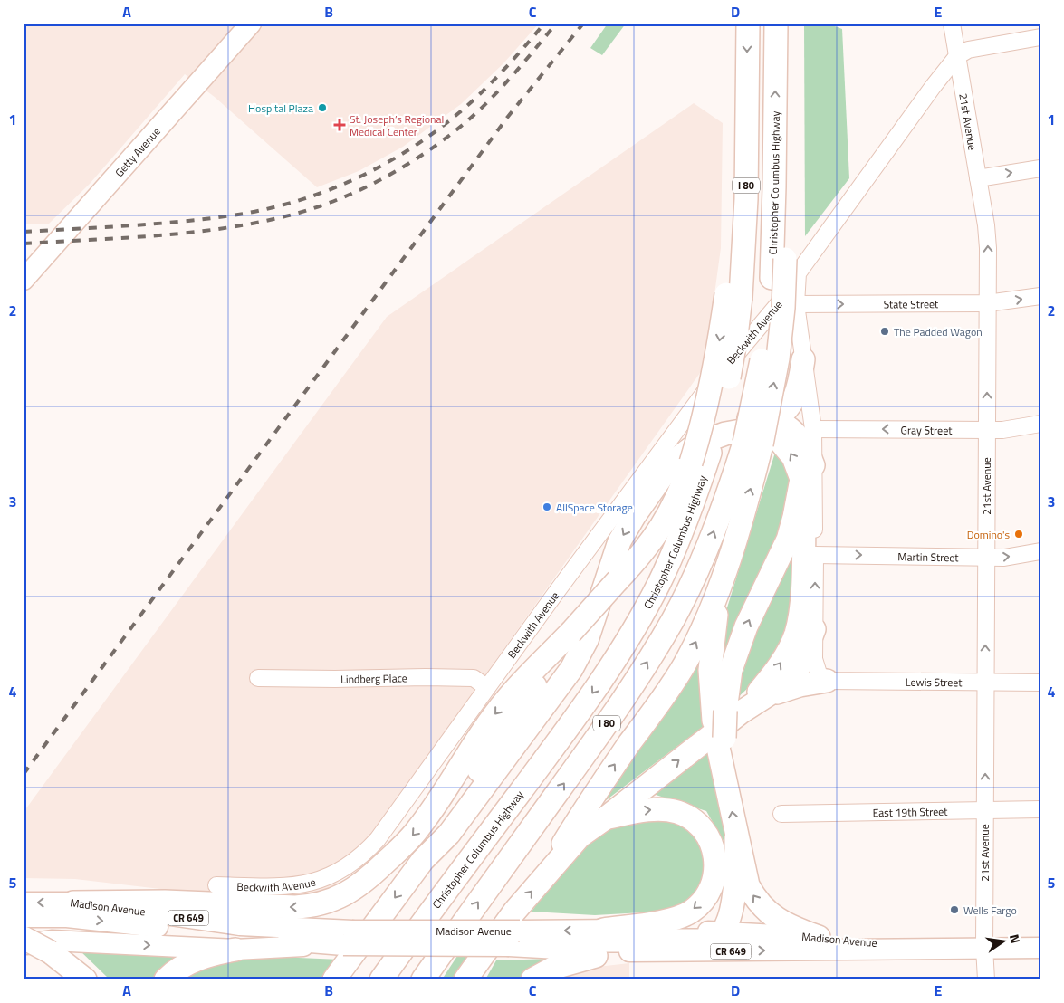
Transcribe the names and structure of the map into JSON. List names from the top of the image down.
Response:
{
  "streets": {
    "highway": ["Christopher Columbus Highway", "I 80"],
    "main road": ["Getty Avenue", "Madison Avenue", "CR 649"],
    "street": [
      "21st Avenue",
      "State Street",
      "Beckwith Avenue",
      "Gray Street",
      "Martin Street",
      "Lindberg Place",
      "Lewis Street",
      "East 19th Street"
    ]
  },
  "crossings": [
    ["21st Avenue", "State Street"],
    ["21st Avenue", "Beckwith Avenue"],
    ["21st Avenue", "Gray Street"],
    ["21st Avenue", "Martin Street"],
    ["21st Avenue", "Lewis Street"],
    ["21st Avenue", "East 19th Street"],
    ["21st Avenue", "Madison Avenue"],
    ["State Street", "Beckwith Avenue"],
    ["Beckwith Avenue", "Gray Street"],
    ["Beckwith Avenue", "Martin Street"],
    ["Beckwith Avenue", "Lindberg Place"],
    ["Beckwith Avenue", "Lewis Street"]
  ],
  "one_way": [
    "21st Avenue",
    "State Street",
    "Gray Street",
    "Martin Street"
  ],
  "places": {
    "other": [
      "Hospital Plaza",
      "The Padded Wagon",
      "AllSpace Storage",
      "Domino's",
      "Wells Fargo"
    ],
    "health": ["St. Joseph’s Regional Medical Center"]
  },
  "north": "right",
  "grid": {
    "columns": [
      "A",
      "B",
      "C",
      "D",
      "E"
    ],
    "rows": [
      "1",
      "2",
      "3",
      "4",
      "5"
    ]
  }
}
